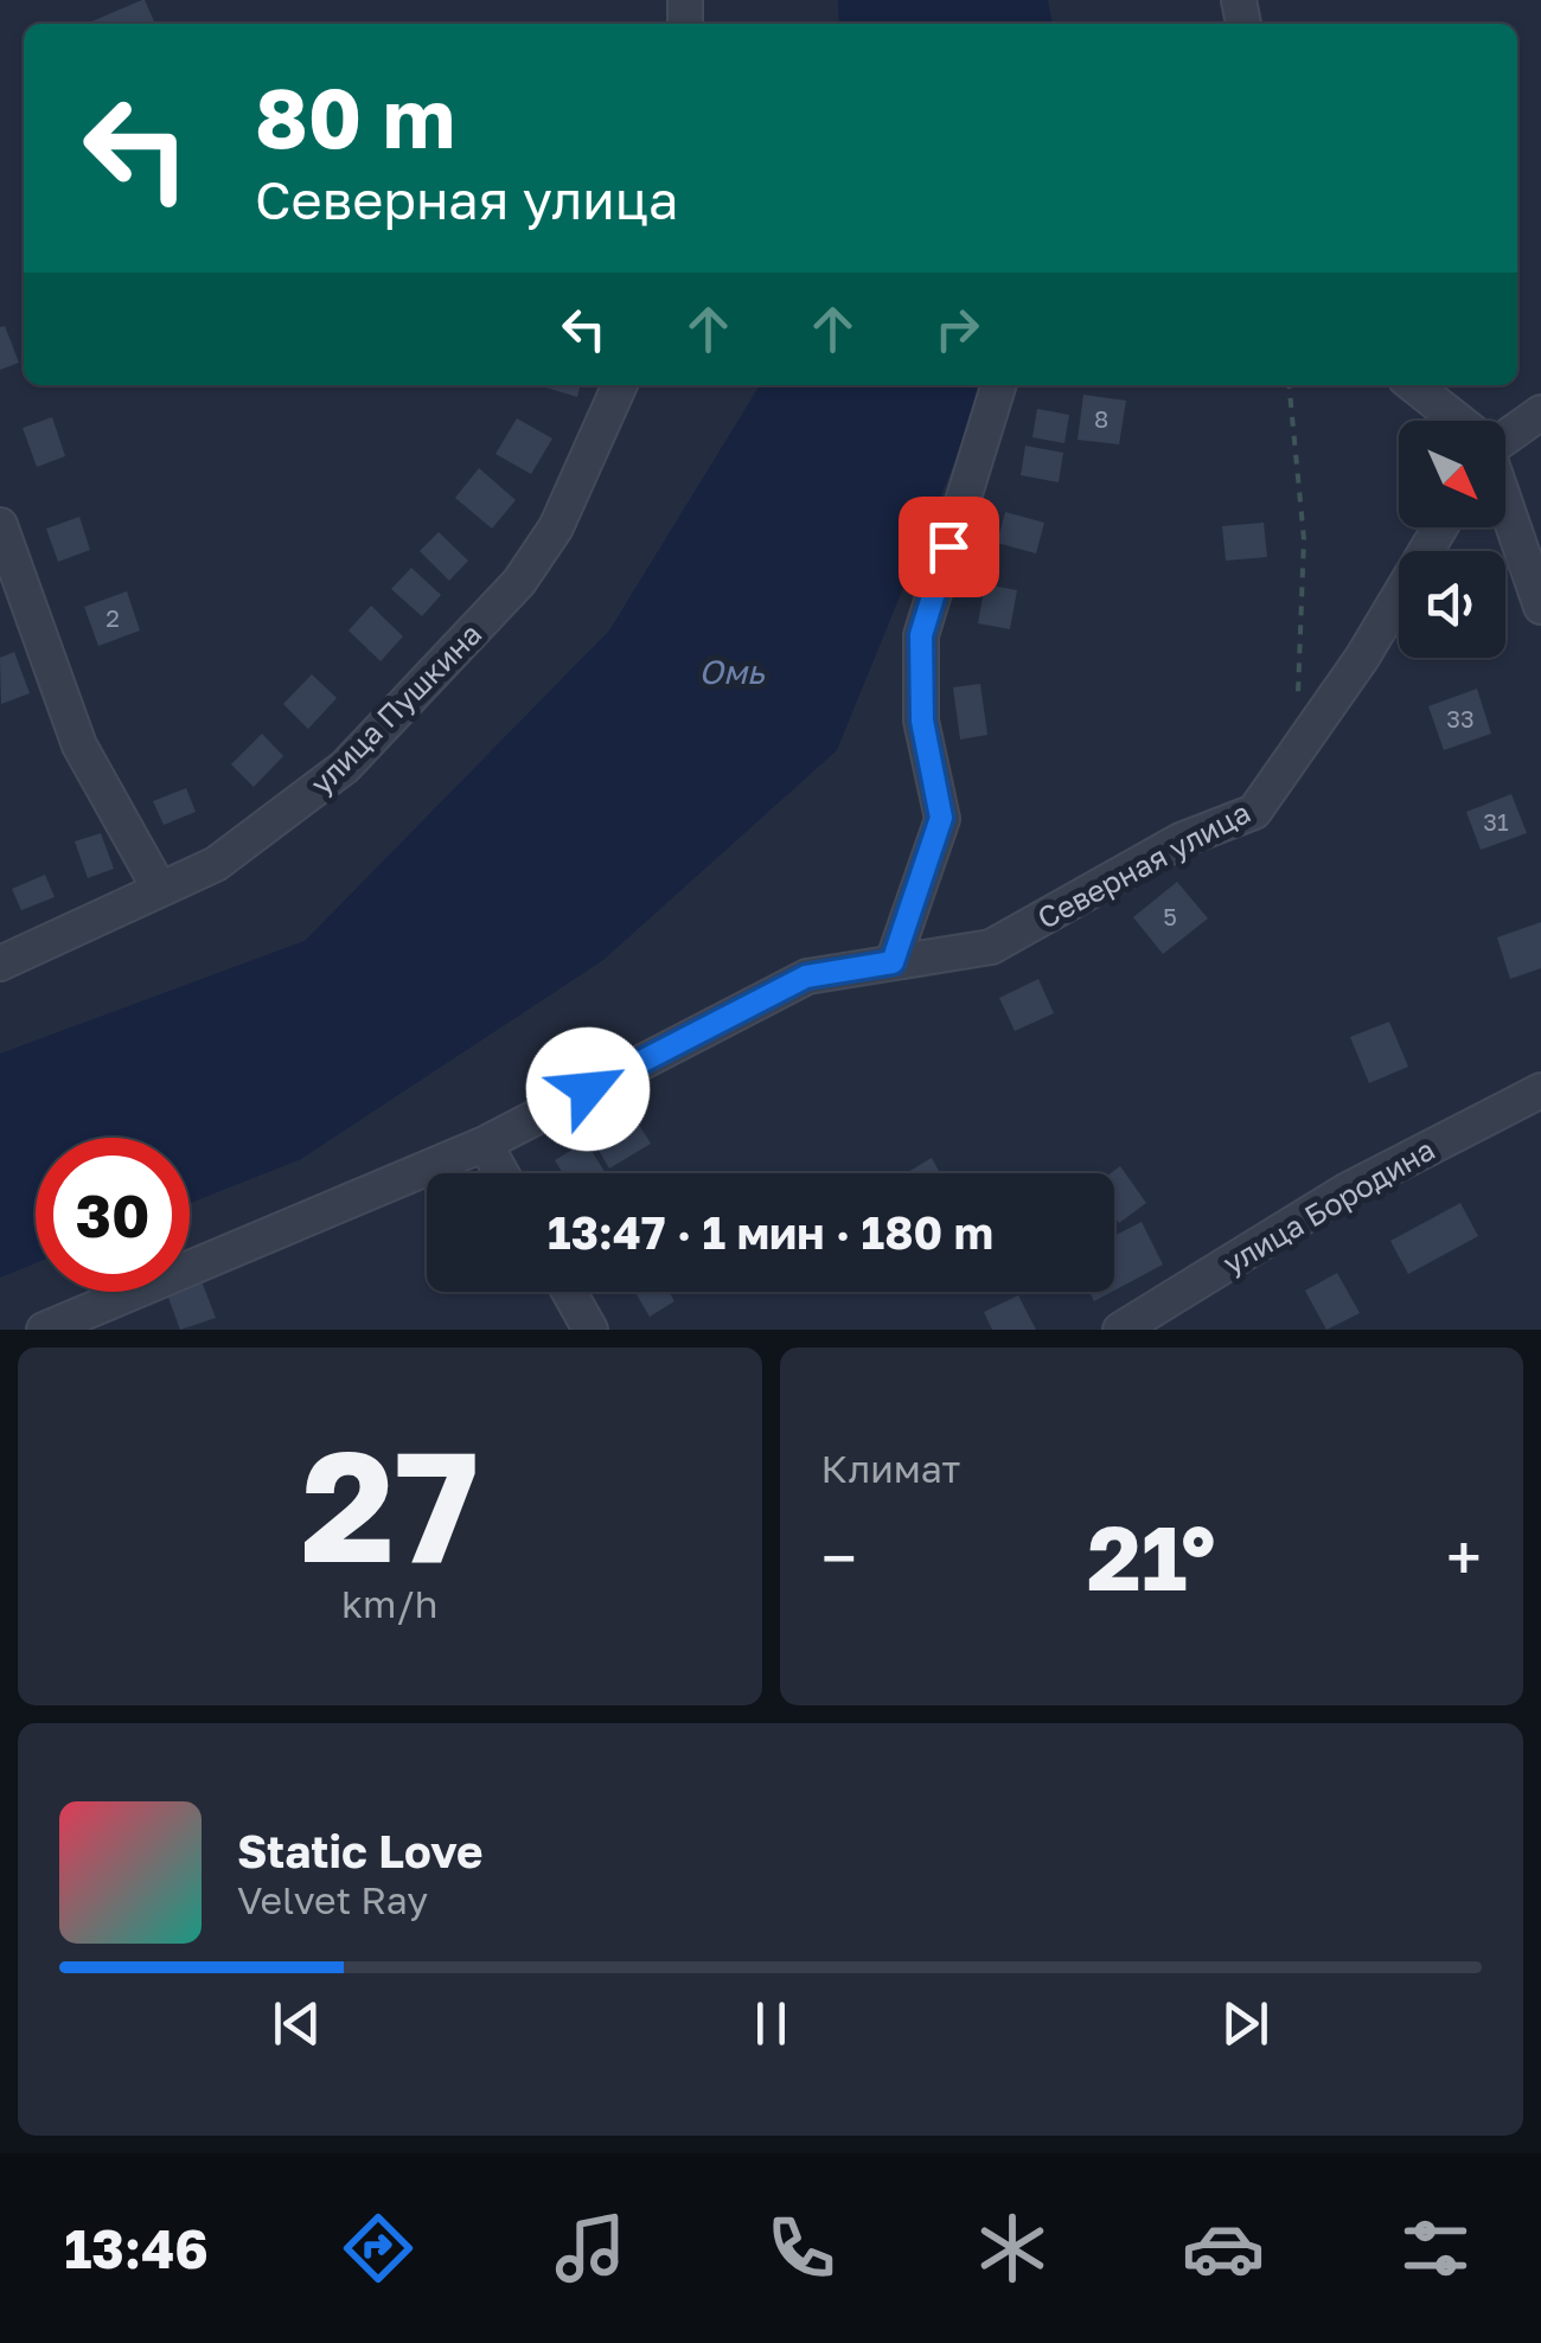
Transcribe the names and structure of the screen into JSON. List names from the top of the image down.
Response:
{
  "streets": {
    "street": ["улица Пушкина", "Северная улица", "улица Бородина"]
  },
  "water": ["Омь"],
  "house_numbers": [
    "8",
    "2",
    "33",
    "31",
    "5"
  ],
  "north": "bottom right",
  "page": {
    "turn": ["80 m", "Северная улица"],
    "limit": "30",
    "trip": "13:47 · 1 мин · 180 m",
    "tile": [
      ["27", "km/h"],
      "Климат"
    ],
    "heat": ["−", "21°", "+"],
    "song": ["Static Love", "Velvet Ray"],
    "tabs": "13:46"
  }
}
